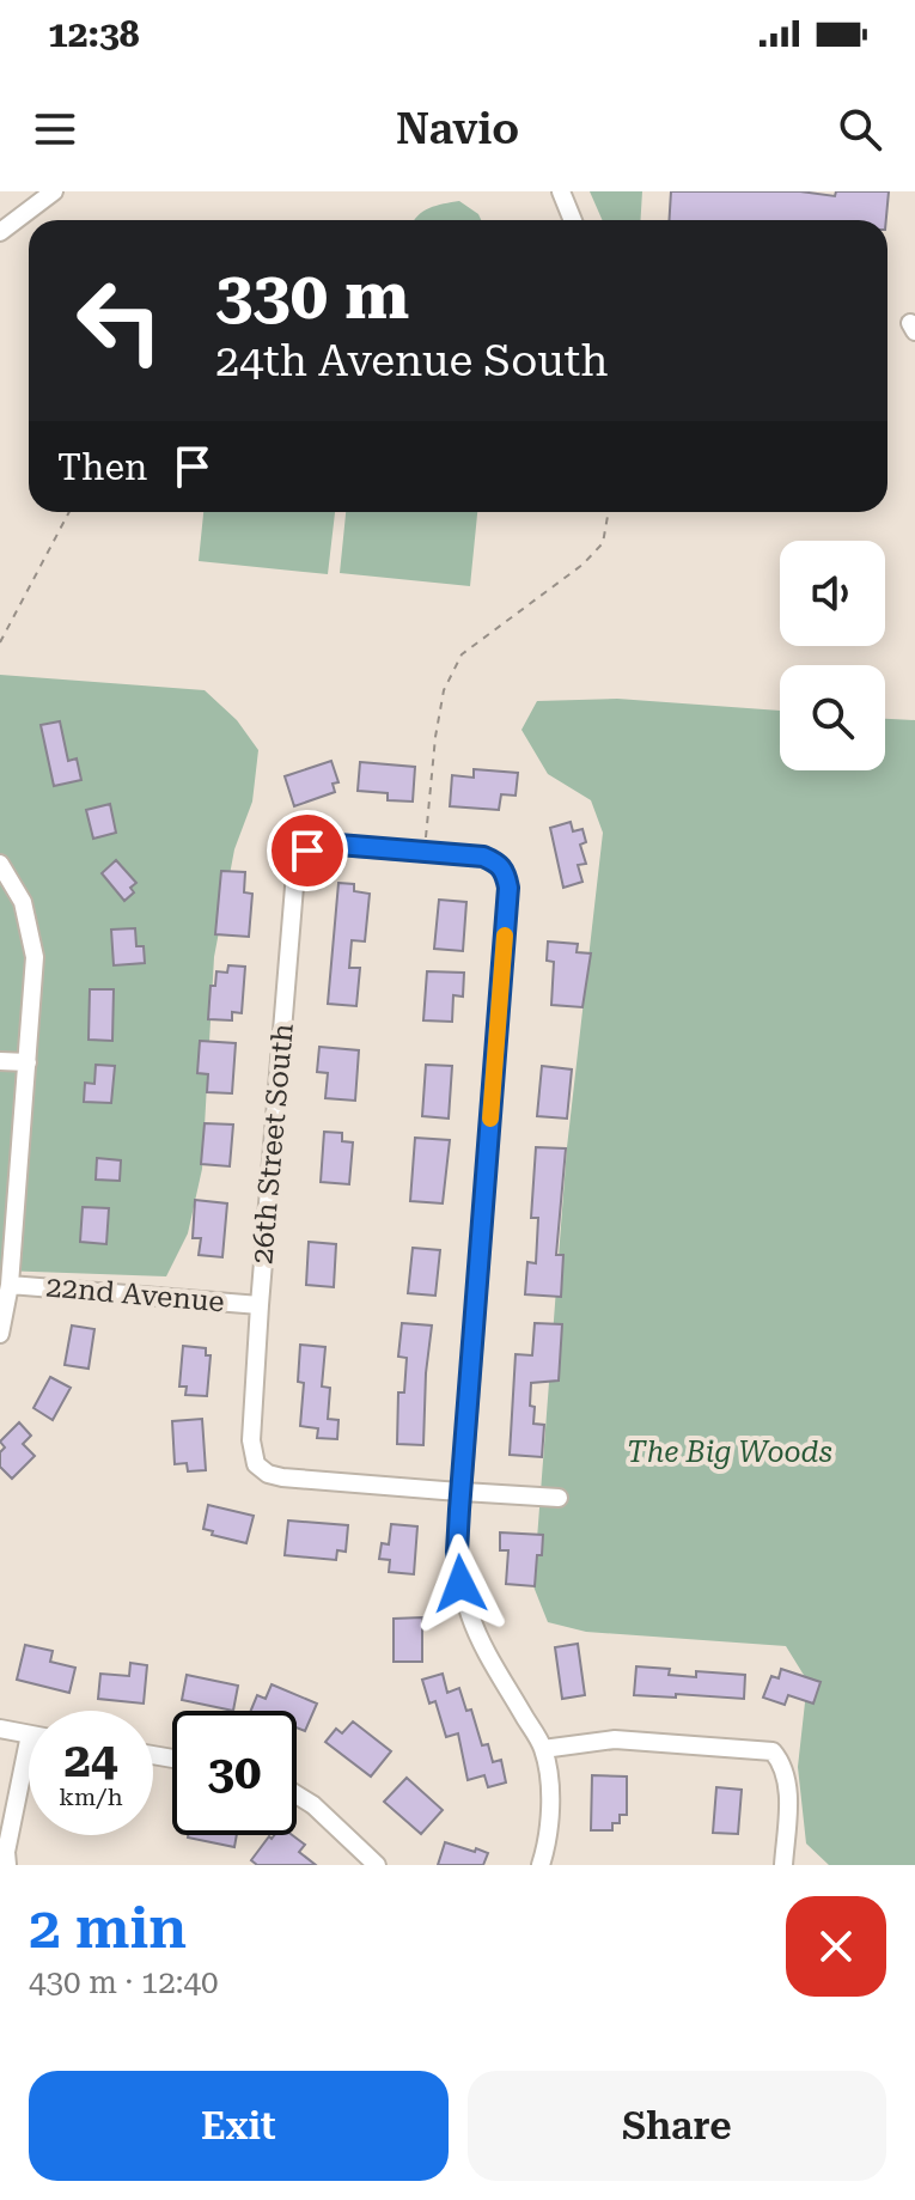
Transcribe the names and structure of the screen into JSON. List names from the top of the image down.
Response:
{
  "streets": {
    "street": ["26th Street South", "22nd Avenue"]
  },
  "crossings": [
    ["26th Street South", "22nd Avenue"]
  ],
  "parks": ["The Big Woods"],
  "page": {
    "status": "12:38",
    "header": "Navio",
    "turn": ["330 m", "24th Avenue South"],
    "then": "Then",
    "speed": "24 km/h",
    "limit": "30",
    "heading": ["2 min", "430 m · 12:40"],
    "buttons": ["Exit", "Share"]
  }
}
